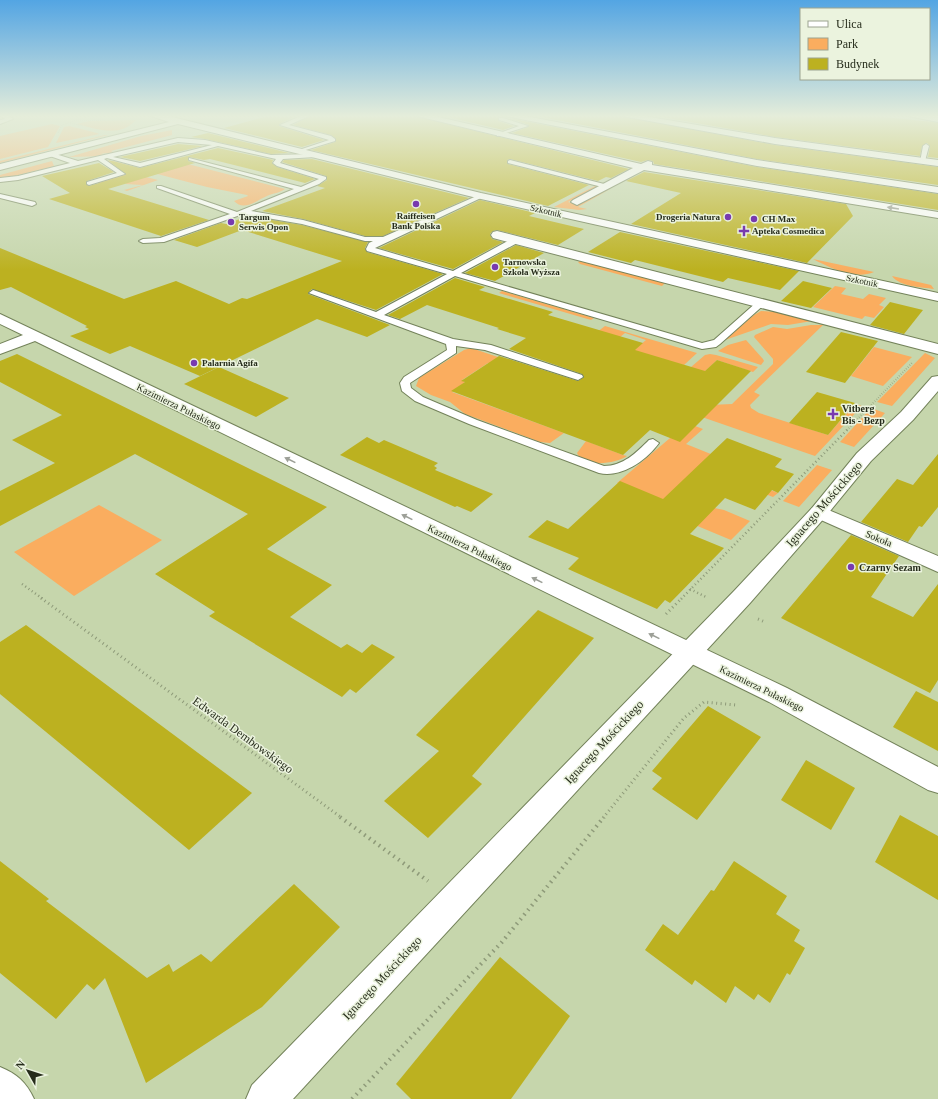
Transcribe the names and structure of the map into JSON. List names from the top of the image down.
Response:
{
  "streets": {
    "street": [
      "Szkotnik",
      "Kazimierza Pułaskiego",
      "Ignacego Mościckiego",
      "Sokoła"
    ],
    "path": ["Edwarda Dembowskiego"]
  },
  "crossings": [
    ["Kazimierza Pułaskiego", "Ignacego Mościckiego"],
    ["Ignacego Mościckiego", "Sokoła"],
    ["Ignacego Mościckiego", "Edwarda Dembowskiego"]
  ],
  "one_way": ["Kazimierza Pułaskiego"],
  "places": {
    "other": [
      "Raiffeisen Bank Polska",
      "Drogeria Natura",
      "CH Max",
      "Targum Serwis Opon",
      "Tarnowska Szkoła Wyższa",
      "Palarnia Agifa",
      "Czarny Sezam"
    ],
    "health": ["Apteka Cosmedica", "Vitberg Bis - Bezp"]
  },
  "legend": ["Ulica", "Park", "Budynek"],
  "north": "top left"
}
